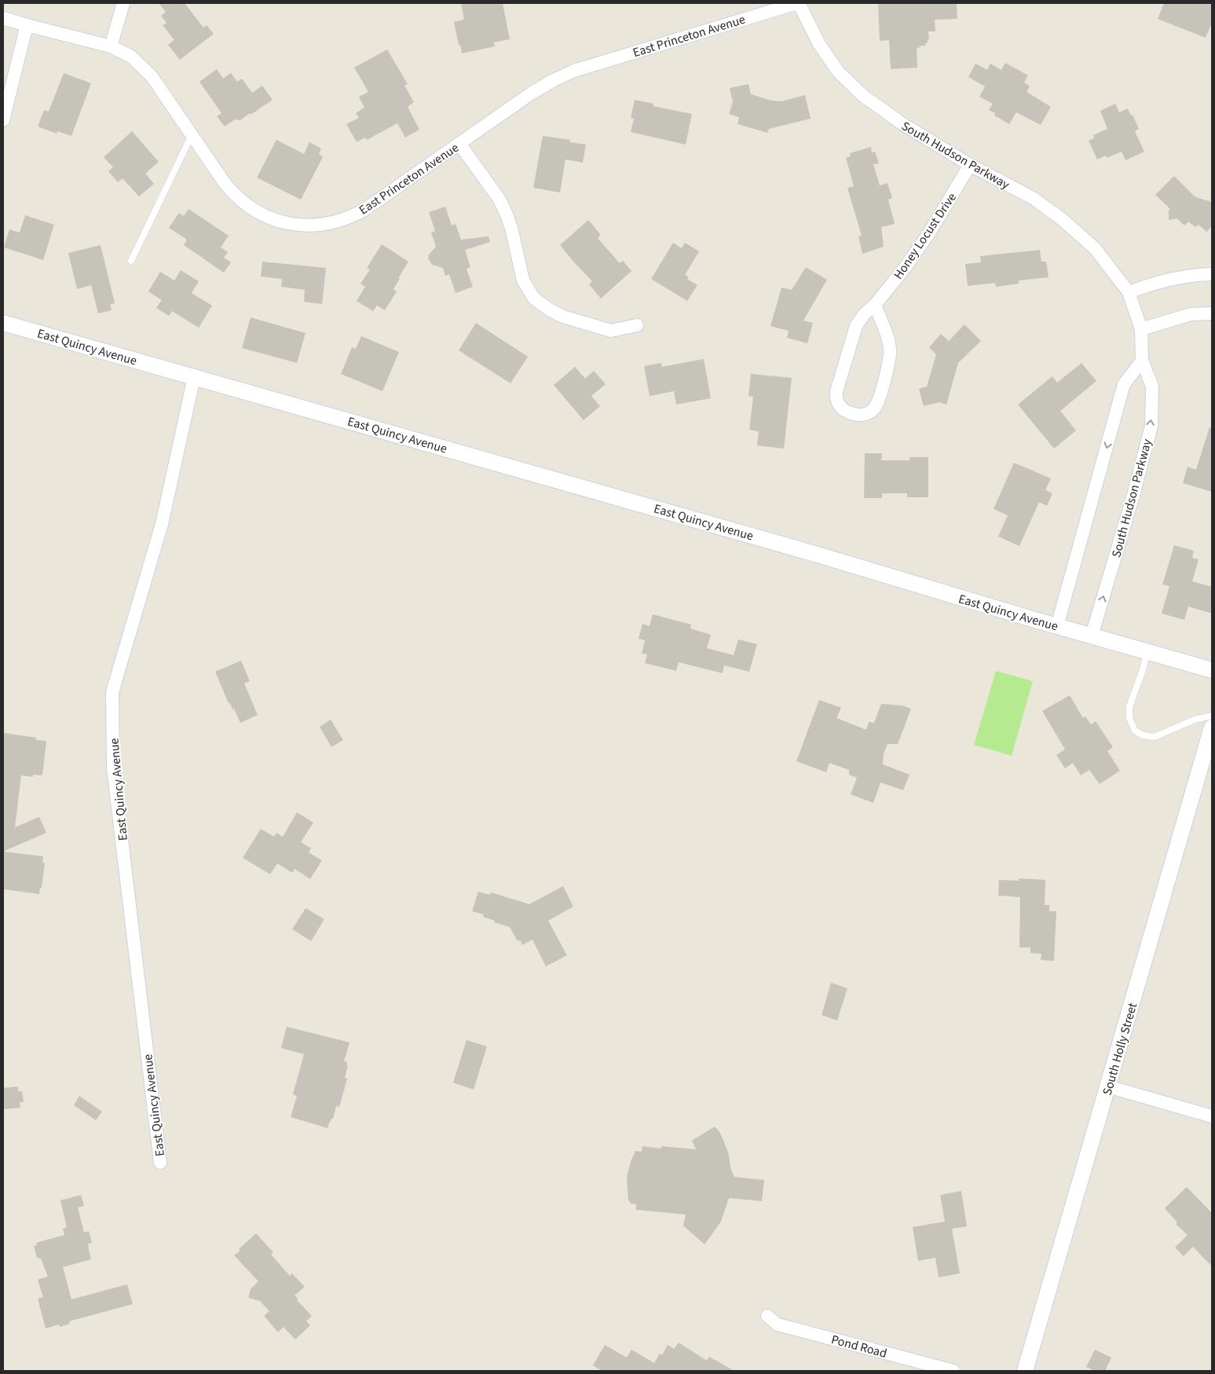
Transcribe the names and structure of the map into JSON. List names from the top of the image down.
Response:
{
  "streets": {
    "street": [
      "East Princeton Avenue",
      "South Hudson Parkway",
      "Honey Locust Drive",
      "East Quincy Avenue",
      "South Holly Street",
      "Pond Road"
    ]
  },
  "crossings": [
    ["East Princeton Avenue", "South Hudson Parkway"],
    ["South Hudson Parkway", "Honey Locust Drive"],
    ["South Hudson Parkway", "East Quincy Avenue"]
  ]
}
